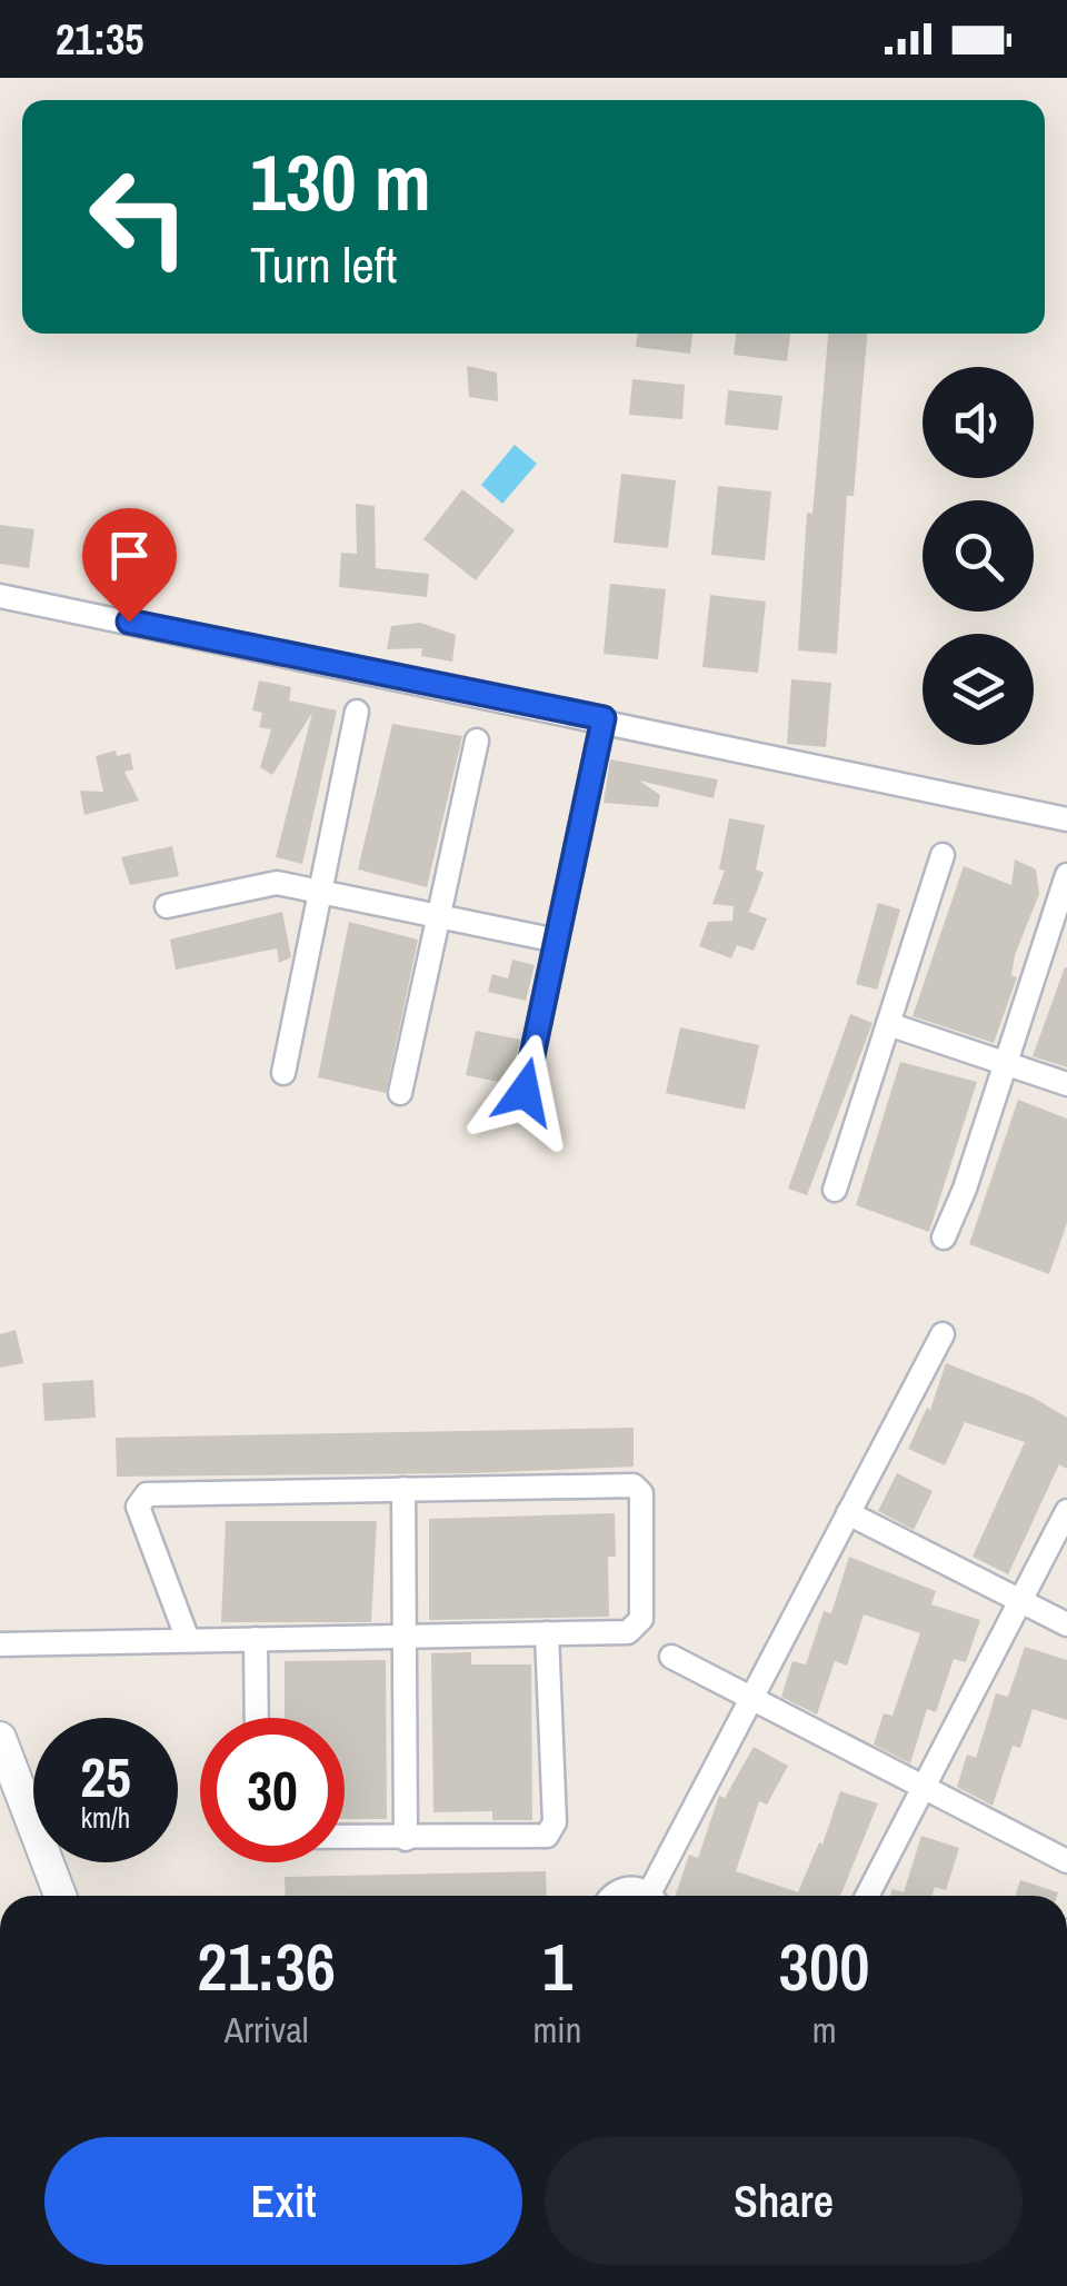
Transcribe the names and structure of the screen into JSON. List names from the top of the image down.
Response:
{
  "page": {
    "status": "21:35",
    "turn": ["130 m", "Turn left"],
    "speed": "25 km/h",
    "limit": "30",
    "eta": [
      "21:36",
      "Arrival",
      "1",
      "min",
      "300",
      "m"
    ],
    "buttons": ["Exit", "Share"]
  }
}
